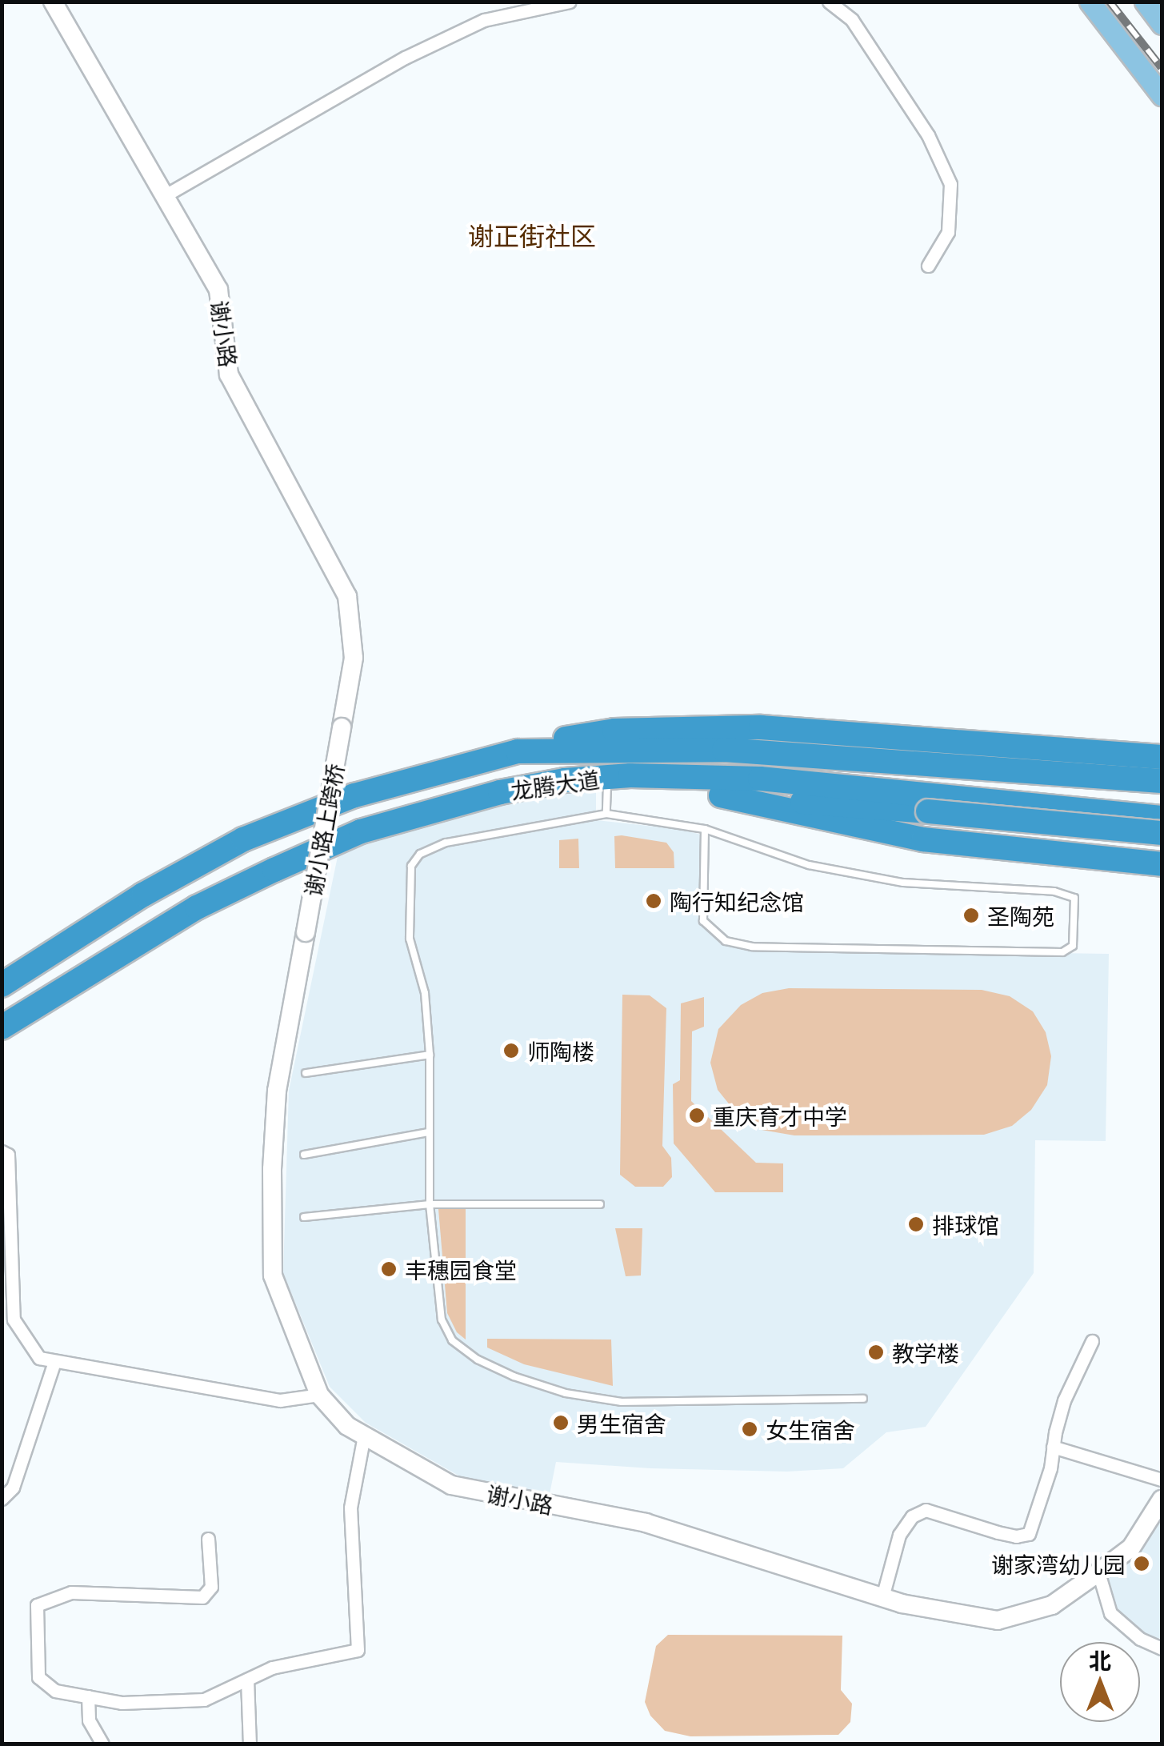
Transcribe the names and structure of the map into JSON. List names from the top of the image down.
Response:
{
  "streets": {
    "highway": ["龙腾大道"],
    "street": ["谢小路", "谢小路上跨桥"]
  },
  "crossings": [
    ["谢小路", "谢小路上跨桥"]
  ],
  "districts": ["谢正街社区"],
  "places": [
    "陶行知纪念馆",
    "圣陶苑",
    "师陶楼",
    "重庆育才中学",
    "排球馆",
    "丰穗园食堂",
    "教学楼",
    "男生宿舍",
    "女生宿舍",
    "谢家湾幼儿园"
  ],
  "north": "top"
}
